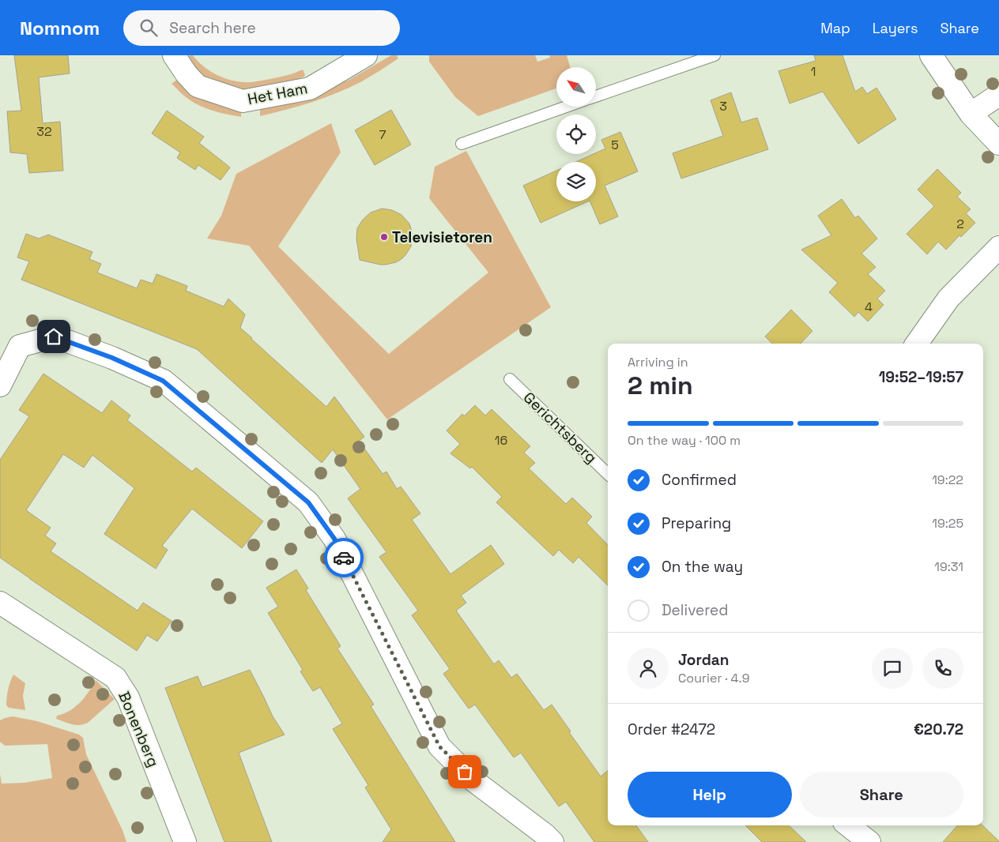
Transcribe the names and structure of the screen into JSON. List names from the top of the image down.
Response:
{
  "streets": {
    "street": ["Het Ham", "Bonenberg"],
    "lane": ["Gerichtsberg"]
  },
  "places": ["Televisietoren"],
  "house_numbers": [
    "1",
    "3",
    "32",
    "7",
    "5",
    "2",
    "4",
    "16"
  ],
  "north": "top left",
  "page": {
    "header": "Nomnom",
    "search": "Search here",
    "nav": ["Map", "Layers", "Share"],
    "heading": ["2 min", "Arriving in", "19:52–19:57"],
    "panel": [
      "Jordan",
      "Courier · 4.9",
      "Order #2472",
      "€20.72"
    ],
    "bar": "On the way · 100 m",
    "list": [
      ["Confirmed", "19:22"],
      ["Preparing", "19:25"],
      ["On the way", "19:31"],
      "Delivered"
    ],
    "buttons": ["Help", "Share"]
  }
}
